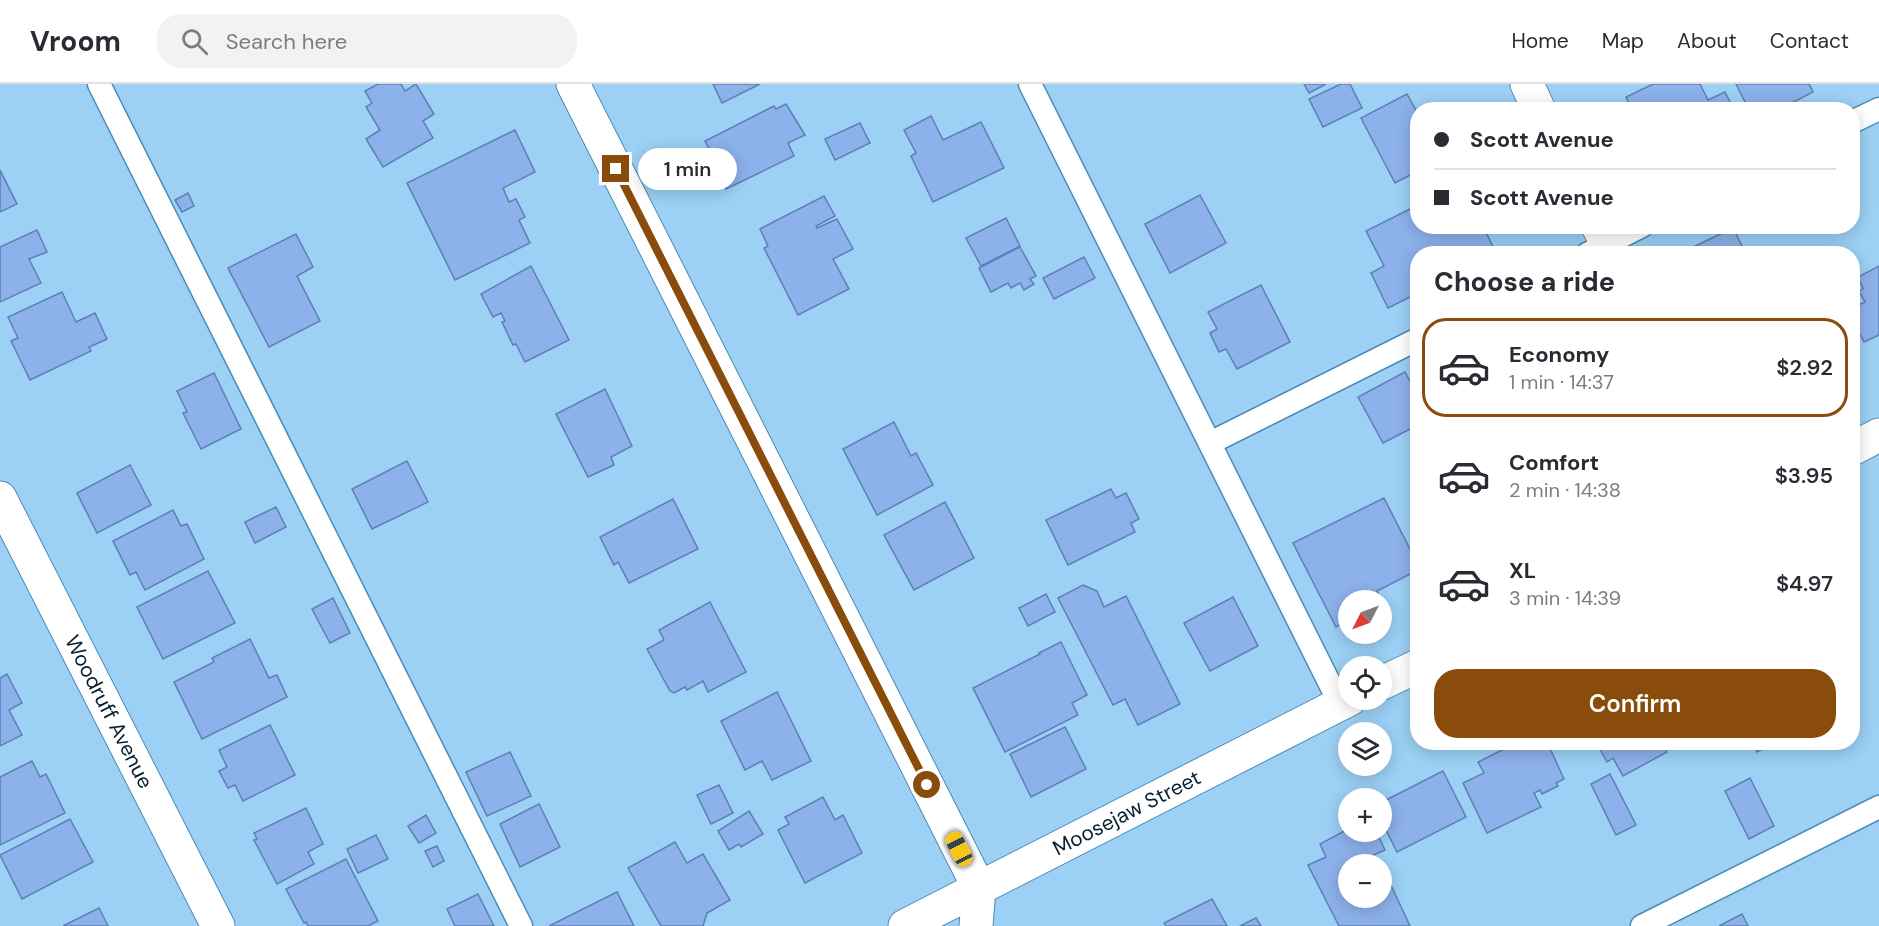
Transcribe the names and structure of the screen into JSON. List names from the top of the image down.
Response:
{
  "streets": {
    "street": ["Woodruff Avenue", "Moosejaw Street"]
  },
  "north": "bottom left",
  "page": {
    "header": "Vroom",
    "search": "Search here",
    "nav": [
      "Home",
      "Map",
      "About",
      "Contact"
    ],
    "banner": ["Scott Avenue", "Scott Avenue"],
    "bubble": "1 min",
    "heading": "Choose a ride",
    "list": [
      {
        "name": "Economy",
        "note": "1 min · 14:37",
        "value": "$2.92"
      },
      {
        "name": "Comfort",
        "note": "2 min · 14:38",
        "value": "$3.95"
      },
      {
        "name": "XL",
        "note": "3 min · 14:39",
        "value": "$4.97"
      }
    ],
    "map_buttons": ["+", "−"],
    "buttons": "Confirm"
  }
}
